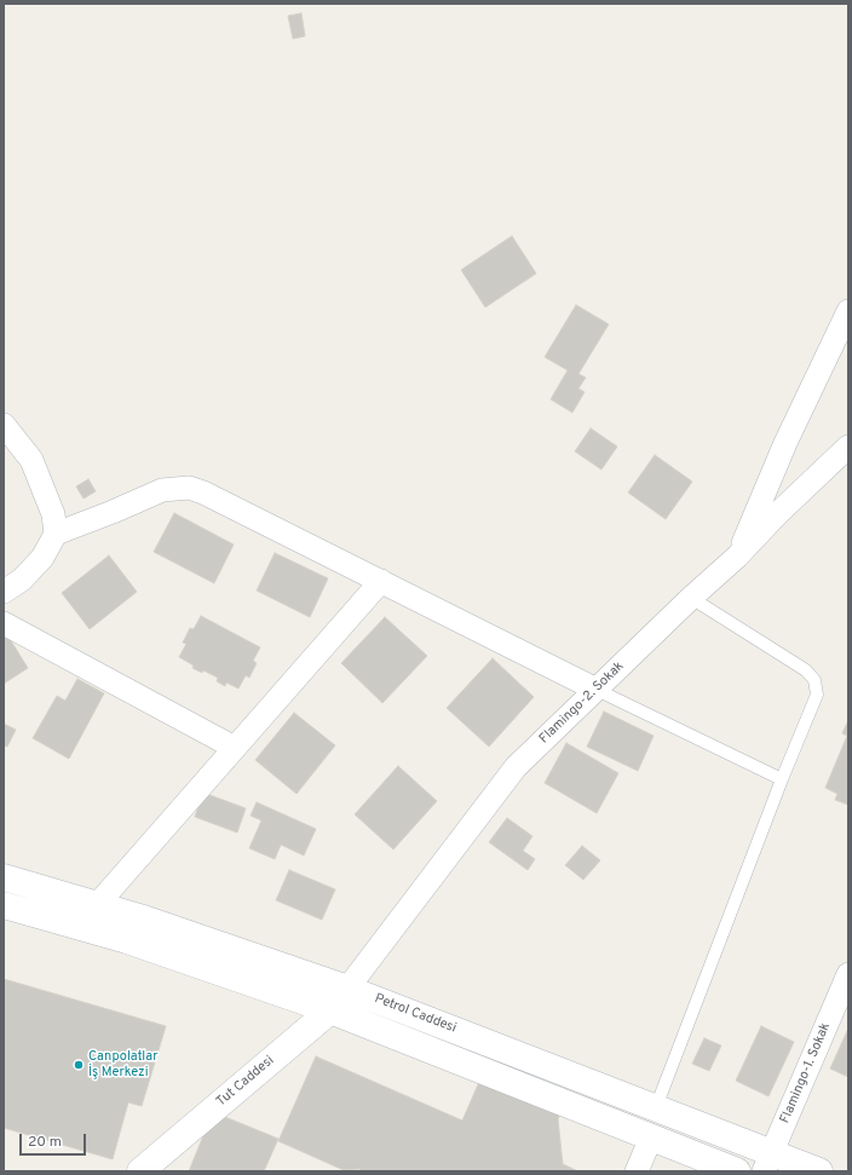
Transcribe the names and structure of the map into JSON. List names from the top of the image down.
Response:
{
  "streets": {
    "main road": ["Petrol Caddesi", "Tut Caddesi"],
    "street": ["Flamingo-2. Sokak", "Flamingo-1. Sokak"]
  },
  "crossings": [
    ["Flamingo-2. Sokak", "Petrol Caddesi"],
    ["Flamingo-2. Sokak", "Tut Caddesi"],
    ["Petrol Caddesi", "Flamingo-1. Sokak"],
    ["Petrol Caddesi", "Tut Caddesi"]
  ],
  "places": ["Canpolatlar İş Merkezi"],
  "scale_bar": "20 m"
}
